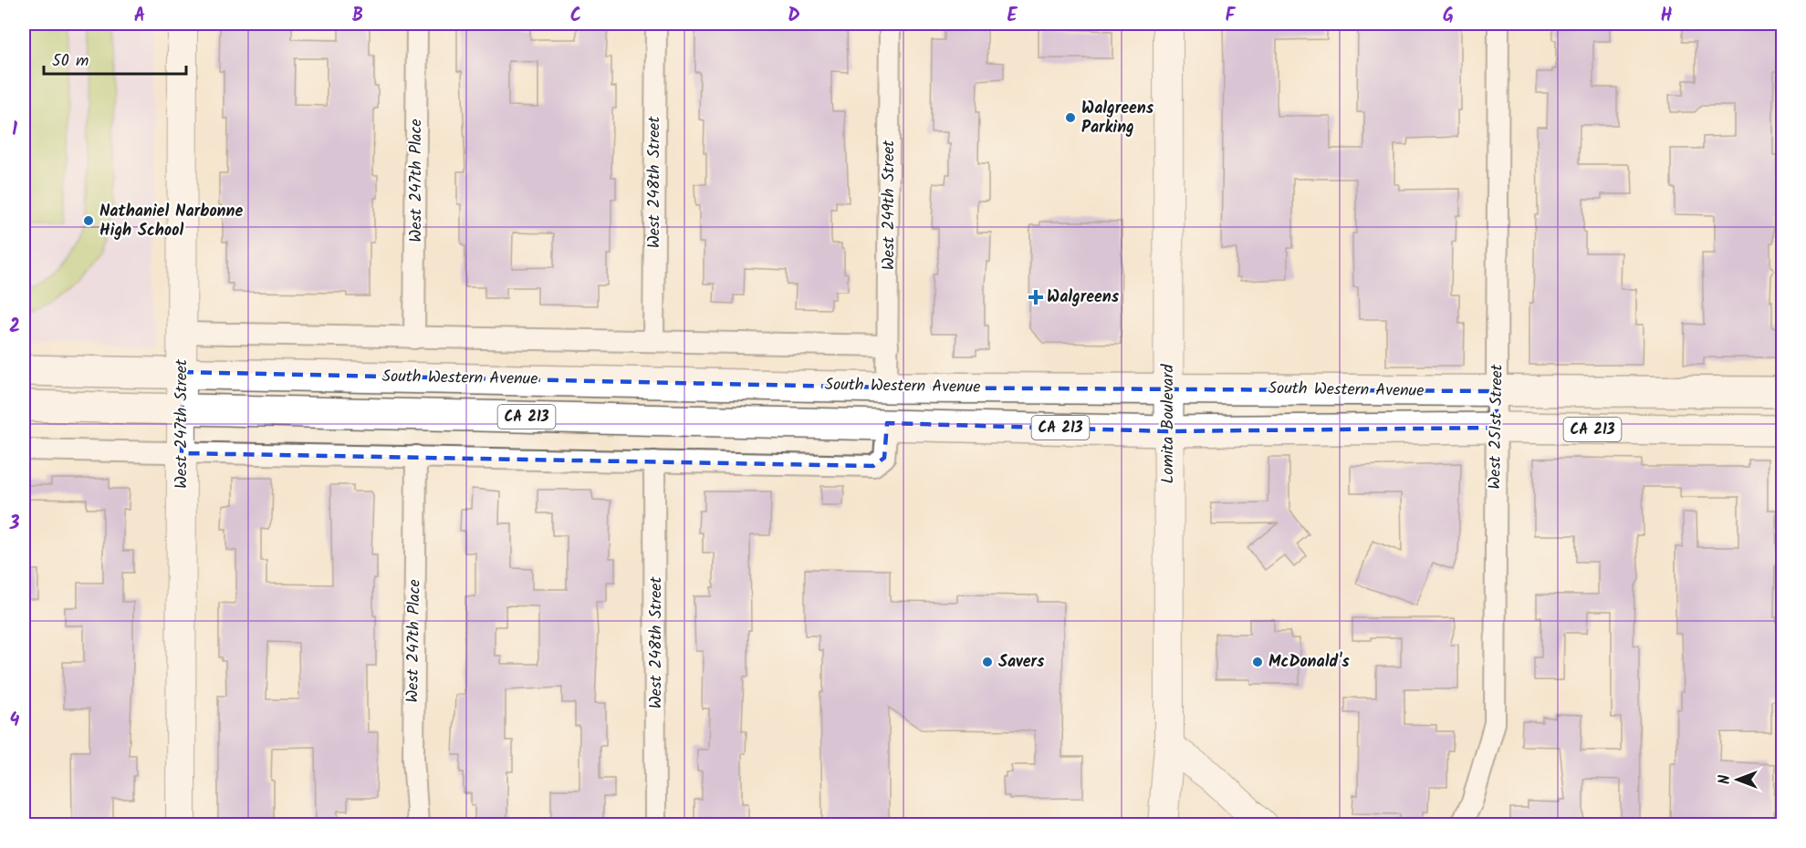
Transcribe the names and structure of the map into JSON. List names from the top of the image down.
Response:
{
  "streets": {
    "main road": ["South Western Avenue", "CA 213"],
    "street": [
      "West 247th Place",
      "West 248th Street",
      "West 249th Street",
      "West 247th Street",
      "Lomita Boulevard",
      "West 251st Street"
    ]
  },
  "crossings": [
    ["West 249th Street", "South Western Avenue"],
    ["South Western Avenue", "West 247th Street"],
    ["South Western Avenue", "Lomita Boulevard"],
    ["South Western Avenue", "West 251st Street"],
    ["CA 213", "West 247th Street"],
    ["CA 213", "Lomita Boulevard"],
    ["CA 213", "West 251st Street"]
  ],
  "places": {
    "other": [
      "Walgreens Parking",
      "Nathaniel Narbonne High School",
      "Savers",
      "McDonald's"
    ],
    "health": ["Walgreens"]
  },
  "scale_bar": "50 m",
  "north": "left",
  "grid": {
    "columns": [
      "A",
      "B",
      "C",
      "D",
      "E",
      "F",
      "G",
      "H"
    ],
    "rows": [
      "1",
      "2",
      "3",
      "4"
    ]
  }
}
